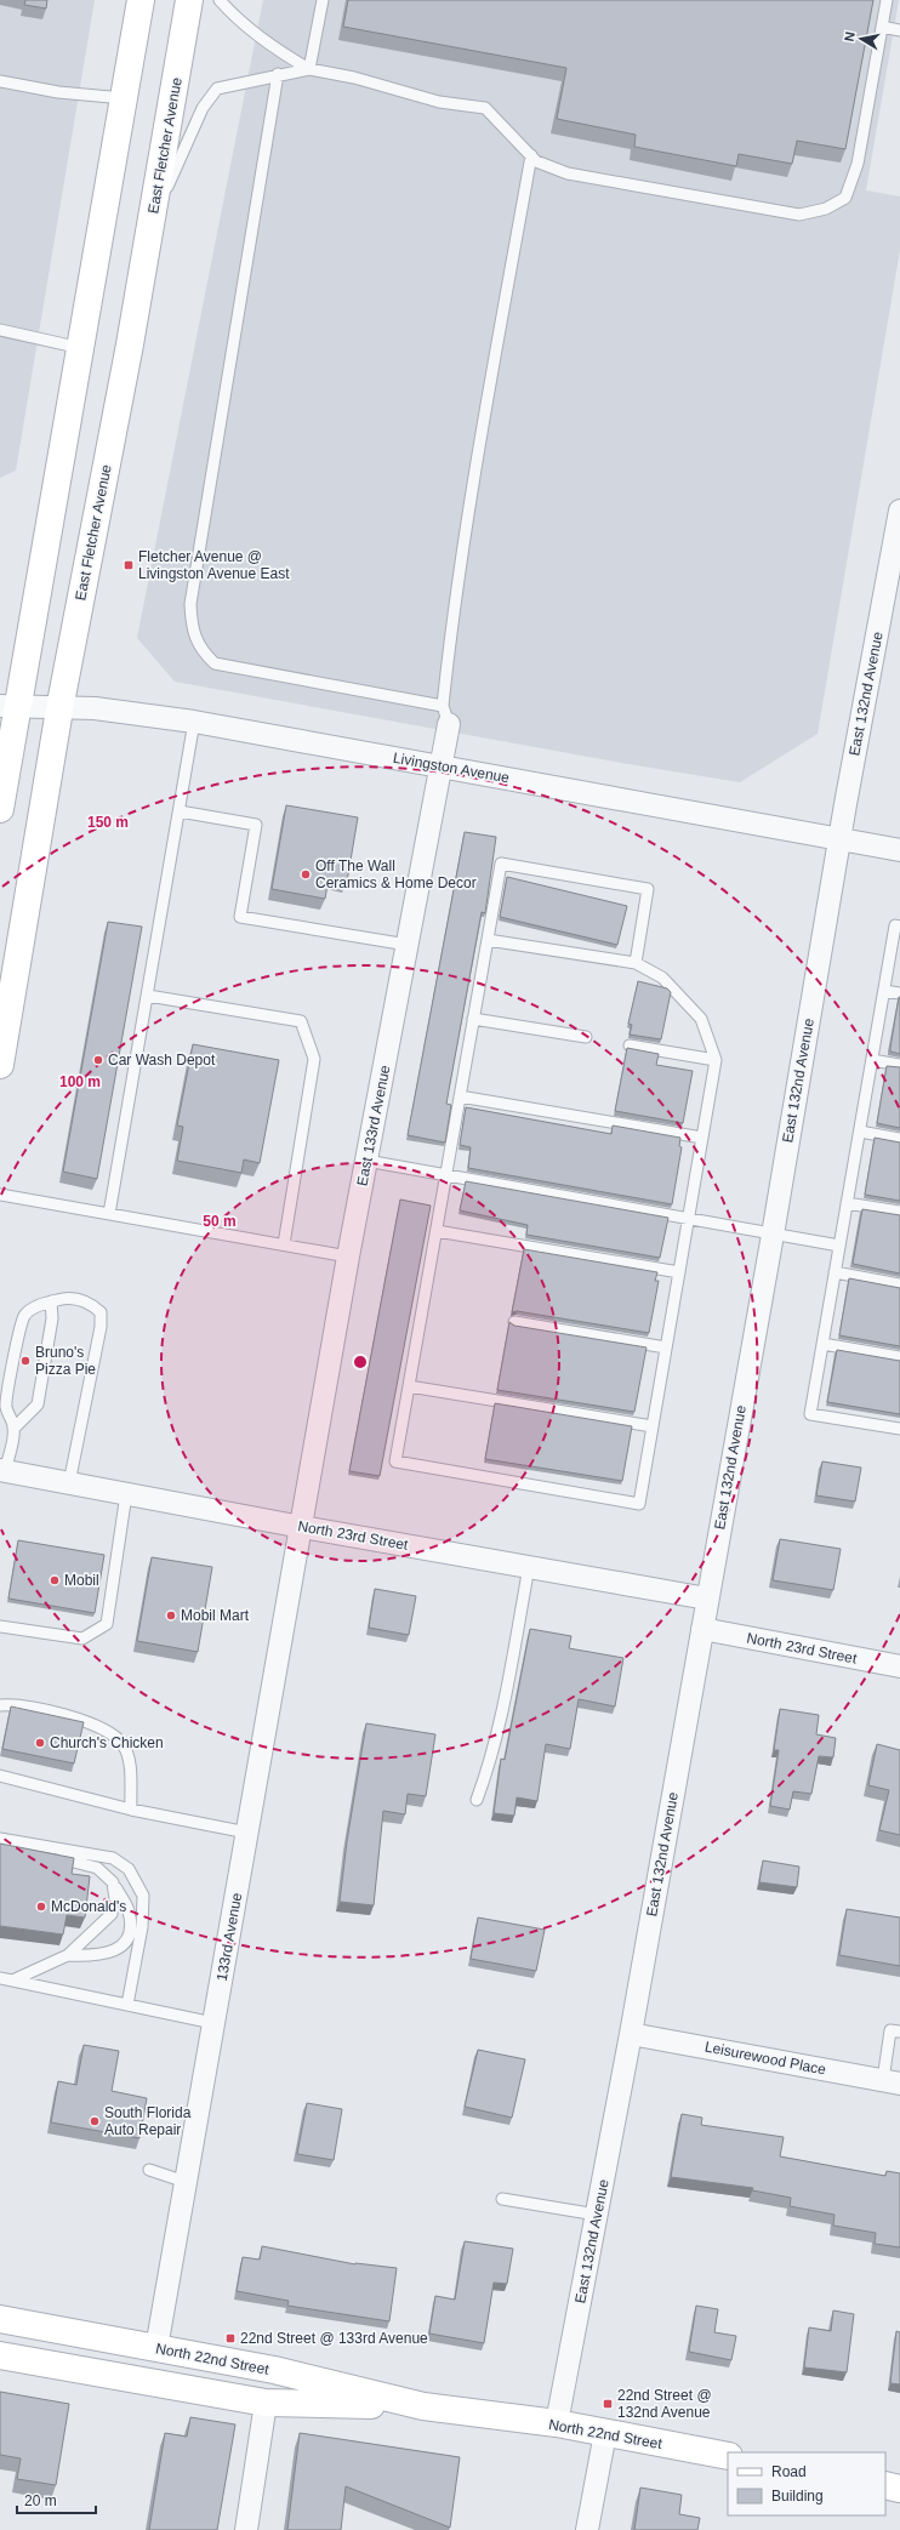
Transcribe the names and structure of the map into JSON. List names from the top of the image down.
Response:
{
  "streets": {
    "main road": ["East Fletcher Avenue", "North 22nd Street"],
    "street": [
      "East 132nd Avenue",
      "Livingston Avenue",
      "East 133rd Avenue",
      "North 23rd Street",
      "133rd Avenue",
      "Leisurewood Place"
    ]
  },
  "crossings": [
    ["East Fletcher Avenue", "Livingston Avenue"],
    ["East 132nd Avenue", "Livingston Avenue"],
    ["East 132nd Avenue", "North 23rd Street"],
    ["East 132nd Avenue", "Leisurewood Place"],
    ["East 132nd Avenue", "North 22nd Street"],
    ["Livingston Avenue", "East 133rd Avenue"],
    ["East 133rd Avenue", "North 23rd Street"],
    ["East 133rd Avenue", "133rd Avenue"],
    ["North 23rd Street", "133rd Avenue"],
    ["133rd Avenue", "North 22nd Street"]
  ],
  "places": {
    "transit": ["Fletcher Avenue @ Livingston Avenue East", "22nd Street @ 133rd Avenue", "22nd Street @ 132nd Avenue"],
    "other": [
      "Off The Wall Ceramics & Home Decor",
      "Car Wash Depot",
      "Bruno's Pizza Pie",
      "Mobil",
      "Mobil Mart",
      "Church's Chicken",
      "McDonald's",
      "South Florida Auto Repair"
    ]
  },
  "legend": ["Road", "Building"],
  "scale_bar": "20 m",
  "north": "left",
  "rings": ["150 m", "100 m", "50 m"]
}
